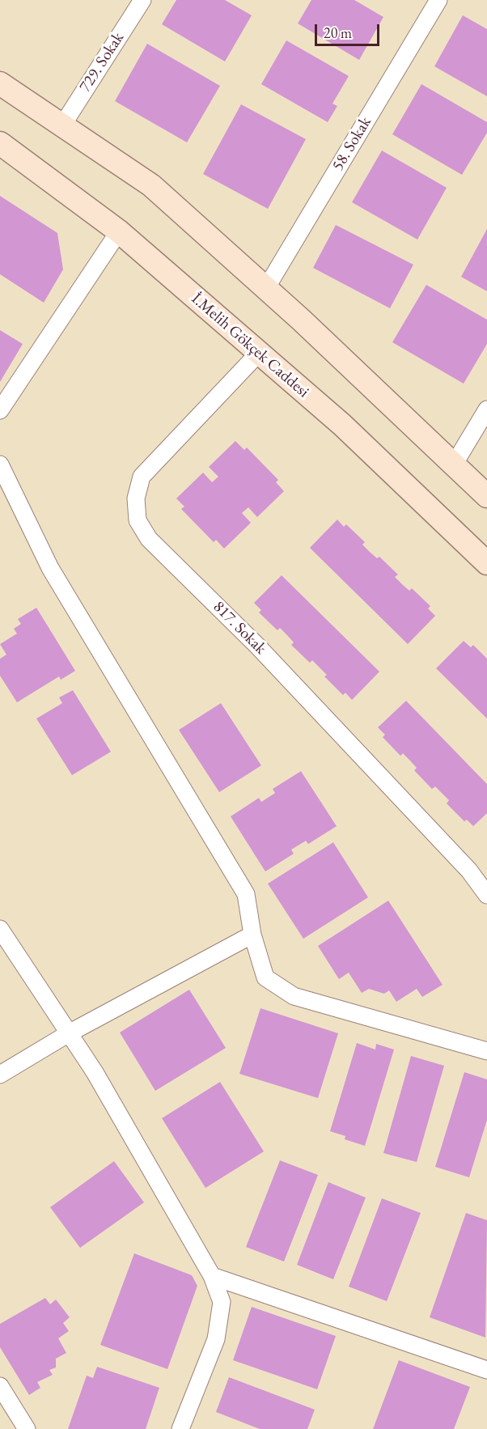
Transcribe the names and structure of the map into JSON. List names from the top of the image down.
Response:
{
  "streets": {
    "main road": ["İ.Melih Gökçek Caddesi"],
    "street": ["729. Sokak", "58. Sokak", "817. Sokak"]
  },
  "crossings": [
    ["İ.Melih Gökçek Caddesi", "817. Sokak"]
  ],
  "scale_bar": "20 m"
}
